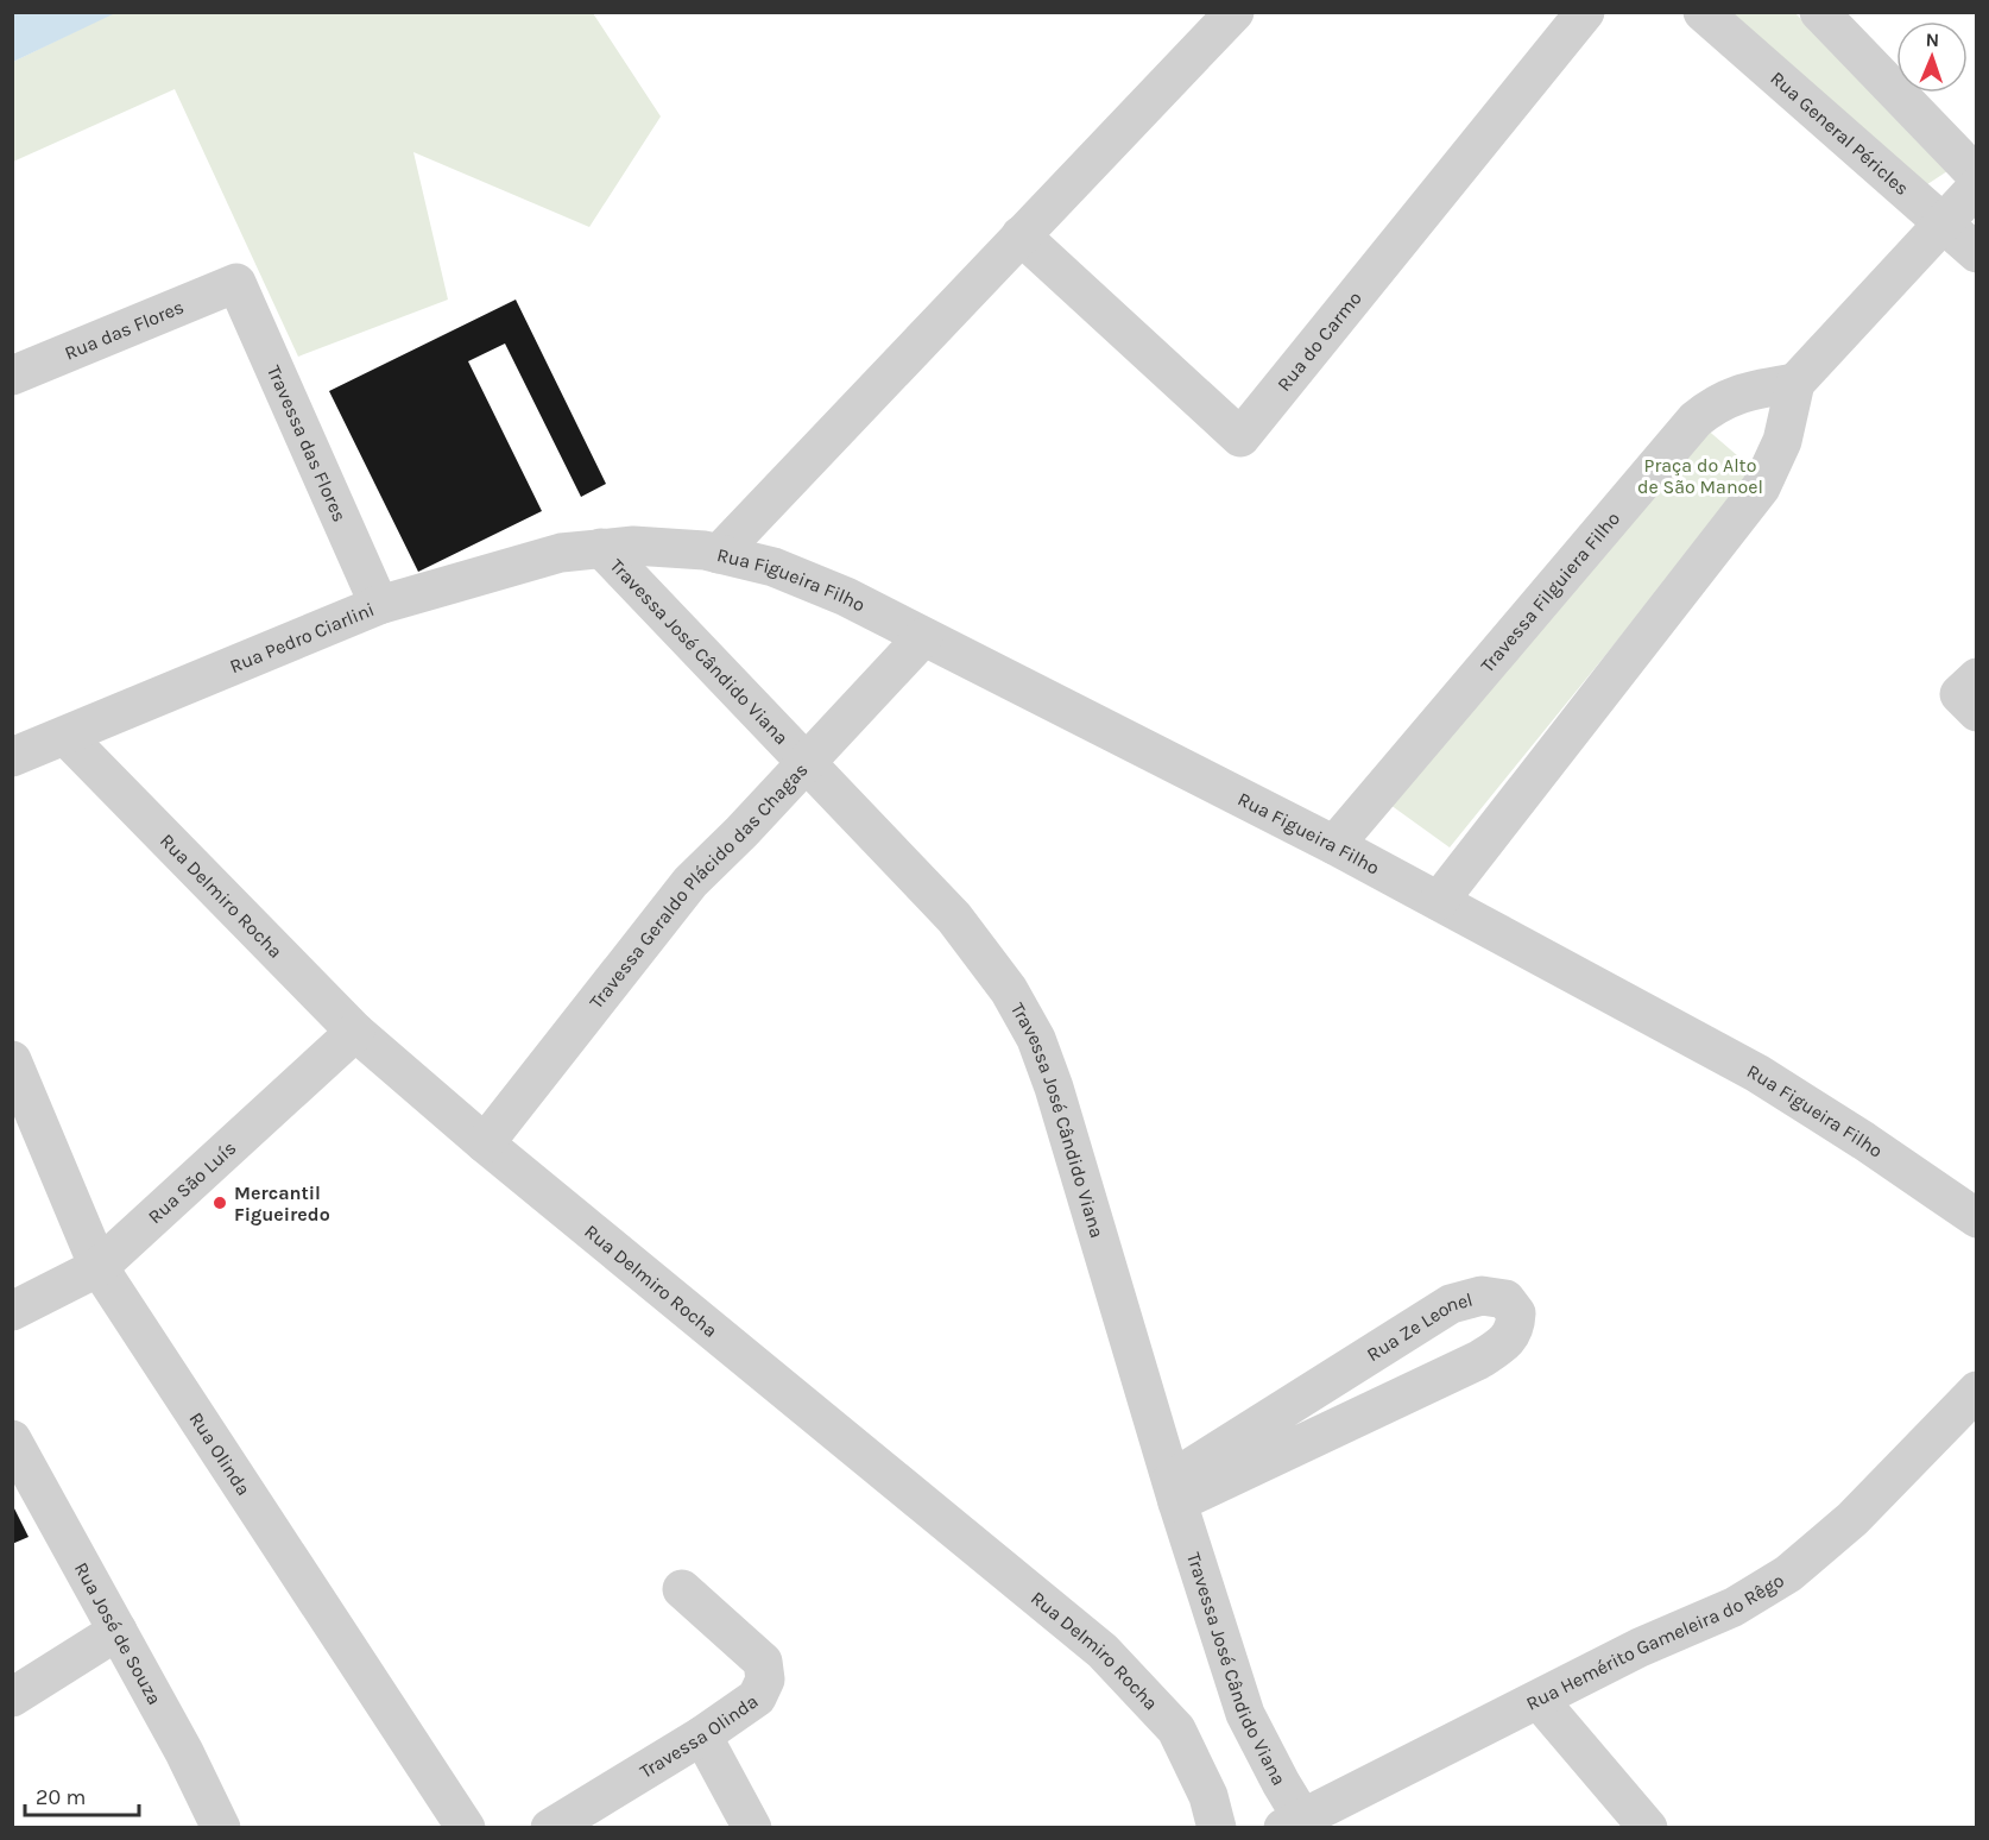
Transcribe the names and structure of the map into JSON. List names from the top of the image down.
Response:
{
  "streets": {
    "street": [
      "Rua General Péricles",
      "Rua das Flores",
      "Rua do Carmo",
      "Travessa das Flores",
      "Rua Figueira Filho",
      "Travessa Filguiera Filho",
      "Rua Pedro Ciarlini",
      "Travessa José Cândido Viana",
      "Travessa Geraldo Plácido das Chagas",
      "Rua Delmiro Rocha",
      "Rua São Luís",
      "Rua Ze Leonel",
      "Rua Olinda",
      "Rua José de Souza",
      "Rua Hemérito Gameleira do Rêgo",
      "Travessa Olinda"
    ]
  },
  "crossings": [
    ["Rua das Flores", "Travessa das Flores"],
    ["Travessa das Flores", "Rua Pedro Ciarlini"],
    ["Rua Figueira Filho", "Travessa Filguiera Filho"],
    ["Rua Figueira Filho", "Rua Pedro Ciarlini"],
    ["Rua Figueira Filho", "Travessa José Cândido Viana"],
    ["Rua Figueira Filho", "Travessa Geraldo Plácido das Chagas"],
    ["Rua Pedro Ciarlini", "Travessa José Cândido Viana"],
    ["Rua Pedro Ciarlini", "Rua Delmiro Rocha"],
    ["Travessa José Cândido Viana", "Travessa Geraldo Plácido das Chagas"],
    ["Travessa José Cândido Viana", "Rua Ze Leonel"],
    ["Travessa José Cândido Viana", "Rua Hemérito Gameleira do Rêgo"],
    ["Travessa Geraldo Plácido das Chagas", "Rua Delmiro Rocha"],
    ["Rua Delmiro Rocha", "Rua São Luís"],
    ["Rua São Luís", "Rua Olinda"]
  ],
  "parks": ["Praça do Alto de São Manoel"],
  "places": ["Mercantil Figueiredo"],
  "scale_bar": "20 m",
  "north": "top"
}
